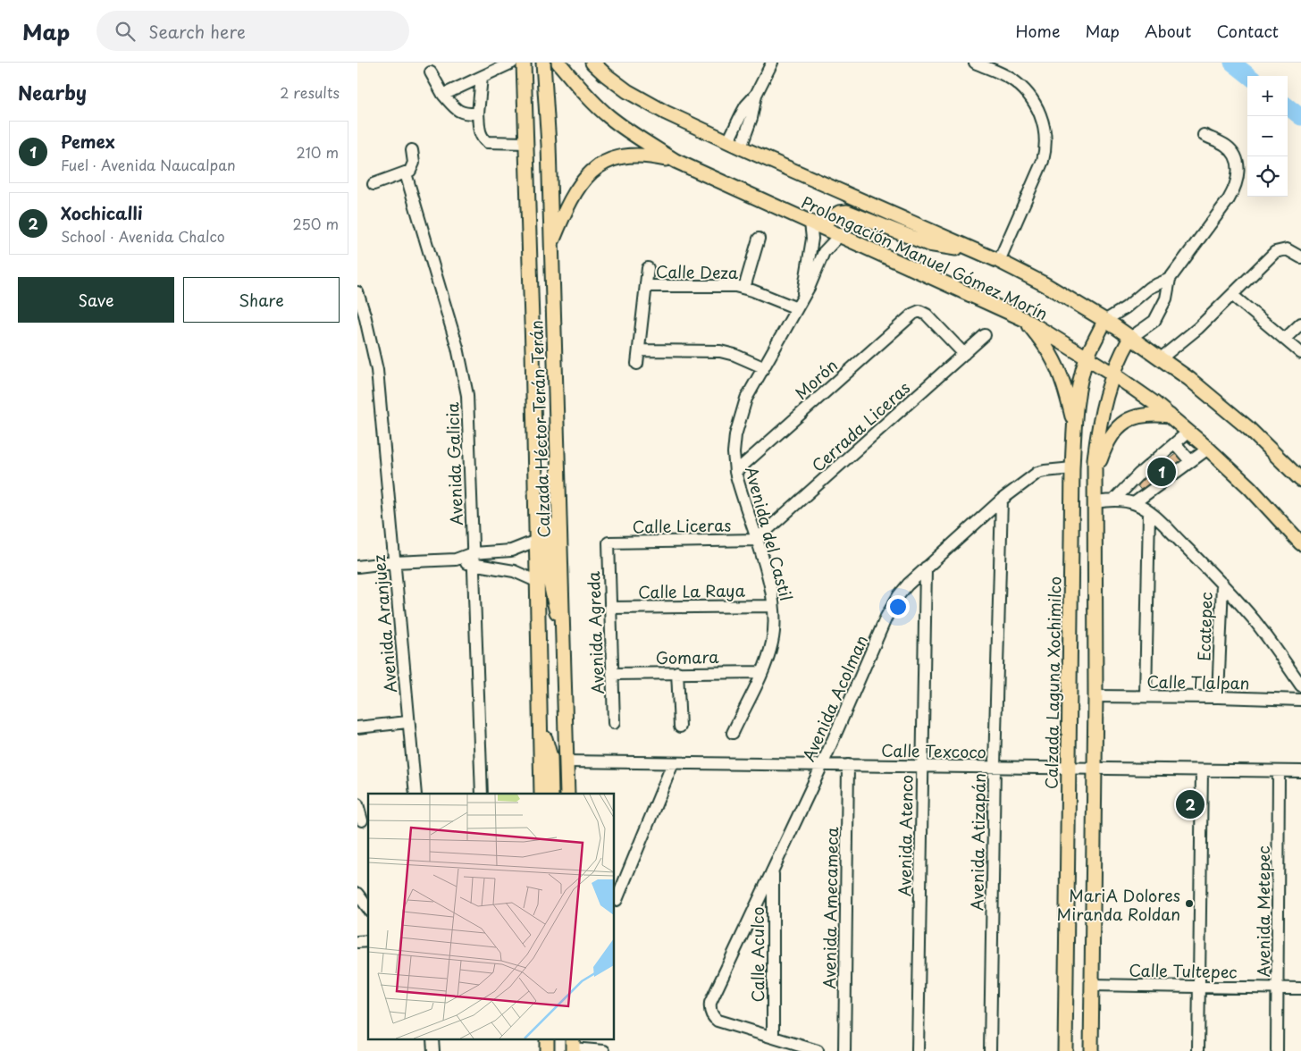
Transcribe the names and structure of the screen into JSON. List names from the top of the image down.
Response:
{
  "streets": {
    "main road": ["Prolongación Manuel Gómez Morín", "Calzada Héctor Terán Terán", "Calzada Laguna Xochimilco"],
    "street": [
      "Calle Deza",
      "Morón",
      "Cerrada Liceras",
      "Avenida Galicia",
      "Calle Liceras",
      "Avenida del Castil",
      "Calle La Raya",
      "Avenida Aranjuez",
      "Ecatepec",
      "Avenida Agreda",
      "Gomara",
      "Calle Tlalpan",
      "Avenida Acolman",
      "Calle Texcoco",
      "Avenida Atenco",
      "Avenida Atizapán",
      "Avenida Amecameca",
      "Avenida Metepec",
      "Calle Aculco",
      "Calle Tultepec"
    ]
  },
  "crossings": [
    ["Prolongación Manuel Gómez Morín", "Avenida del Castil"],
    ["Prolongación Manuel Gómez Morín", "Calzada Laguna Xochimilco"],
    ["Calle Deza", "Avenida del Castil"],
    ["Morón", "Cerrada Liceras"],
    ["Morón", "Avenida del Castil"],
    ["Cerrada Liceras", "Calle Liceras"],
    ["Cerrada Liceras", "Avenida del Castil"],
    ["Calzada Héctor Terán Terán", "Calle Texcoco"],
    ["Calle Liceras", "Avenida del Castil"],
    ["Calle Liceras", "Avenida Agreda"],
    ["Avenida del Castil", "Calle La Raya"],
    ["Avenida del Castil", "Gomara"],
    ["Calle La Raya", "Avenida Agreda"],
    ["Ecatepec", "Calle Tlalpan"],
    ["Avenida Agreda", "Gomara"],
    ["Calzada Laguna Xochimilco", "Avenida Acolman"],
    ["Calzada Laguna Xochimilco", "Calle Texcoco"],
    ["Avenida Acolman", "Calle Texcoco"],
    ["Avenida Acolman", "Avenida Atenco"],
    ["Avenida Acolman", "Avenida Atizapán"],
    ["Avenida Acolman", "Calle Aculco"],
    ["Calle Texcoco", "Avenida Atenco"],
    ["Calle Texcoco", "Avenida Atizapán"],
    ["Calle Texcoco", "Avenida Amecameca"],
    ["Calle Texcoco", "Avenida Metepec"],
    ["Avenida Metepec", "Calle Tultepec"]
  ],
  "places": ["MariA Dolores Miranda Roldan"],
  "page": {
    "header": "Map",
    "search": "Search here",
    "nav": [
      "Home",
      "Map",
      "About",
      "Contact"
    ],
    "heading": ["Nearby", "2 results"],
    "map_buttons": ["+", "−"],
    "list": [
      {
        "mark": "1",
        "name": "Pemex",
        "note": "Fuel · Avenida Naucalpan",
        "value": "210 m"
      },
      {
        "mark": "2",
        "name": "Xochicalli",
        "note": "School · Avenida Chalco",
        "value": "250 m"
      }
    ],
    "buttons": ["Save", "Share"],
    "pins": ["1", "2"]
  }
}
